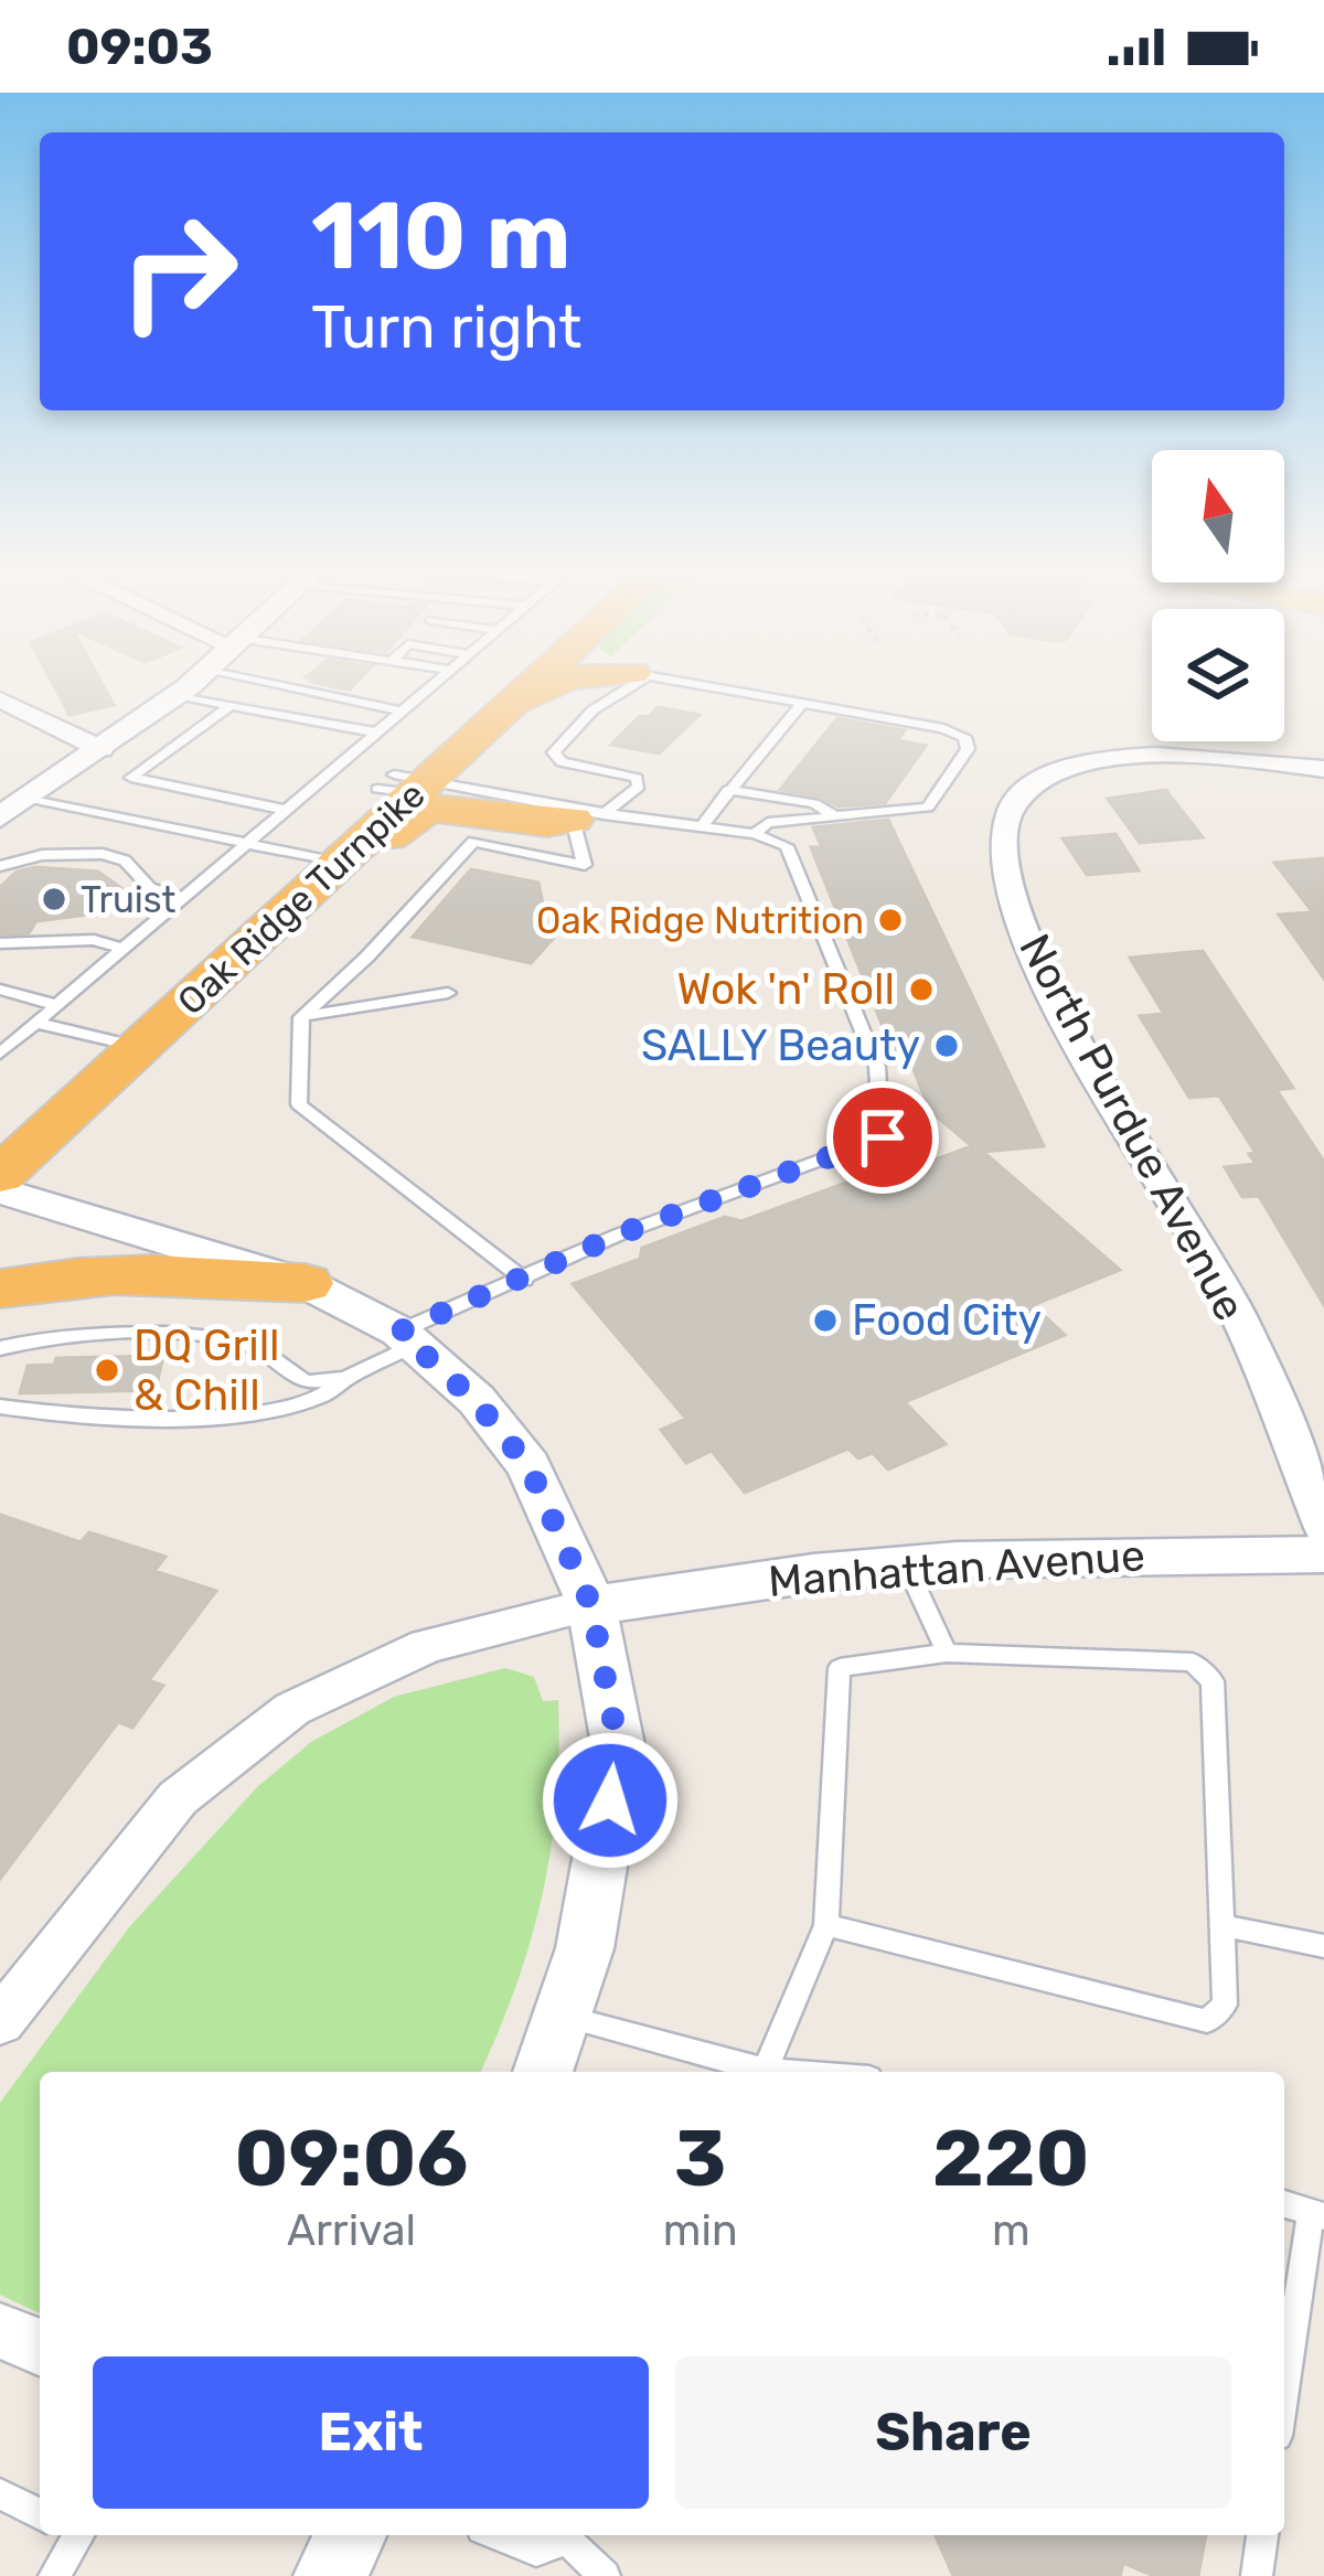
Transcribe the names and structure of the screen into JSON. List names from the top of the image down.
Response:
{
  "streets": {
    "highway": ["Oak Ridge Turnpike"],
    "street": ["North Purdue Avenue", "Manhattan Avenue"]
  },
  "places": [
    "Truist",
    "Oak Ridge Nutrition",
    "Wok 'n' Roll",
    "SALLY Beauty",
    "Food City",
    "DQ Grill & Chill"
  ],
  "north": "top",
  "page": {
    "status": "09:03",
    "turn": ["110 m", "Turn right"],
    "eta": [
      "09:06",
      "Arrival",
      "3",
      "min",
      "220",
      "m"
    ],
    "buttons": ["Exit", "Share"]
  }
}
